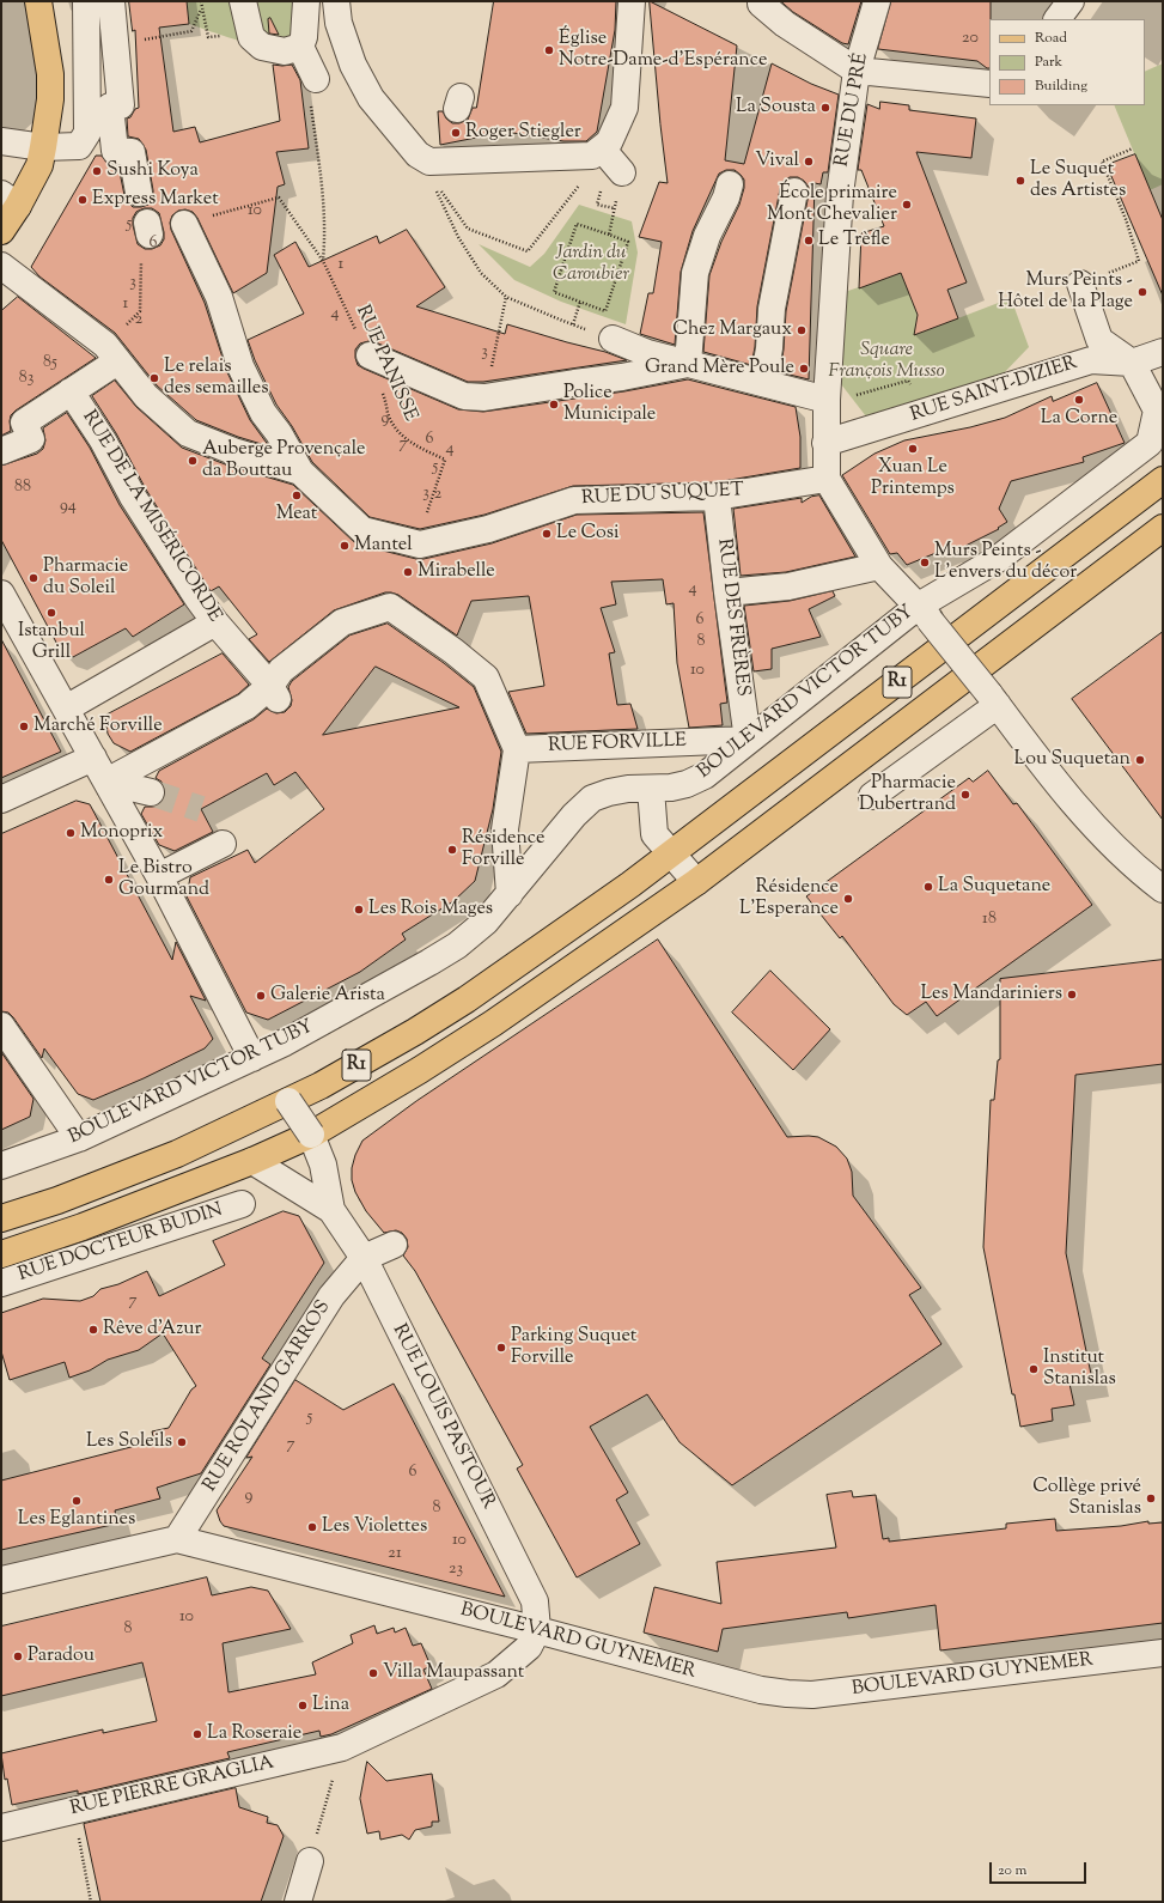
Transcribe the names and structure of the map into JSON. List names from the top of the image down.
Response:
{
  "streets": {
    "main road": ["R1"],
    "street": [
      "RUE DU PRÉ",
      "RUE SAINT-DIZIER",
      "RUE DU SUQUET",
      "RUE DE LA MISÉRICORDE",
      "RUE DES FRÈRES",
      "BOULEVARD VICTOR TUBY",
      "RUE FORVILLE",
      "RUE DOCTEUR BUDIN",
      "RUE ROLAND GARROS",
      "RUE LOUIS PASTOUR",
      "BOULEVARD GUYNEMER",
      "RUE PIERRE GRAGLIA"
    ],
    "path": ["RUE PANISSE"]
  },
  "crossings": [
    ["RUE DU PRÉ", "RUE SAINT-DIZIER"],
    ["RUE DU PRÉ", "RUE DU SUQUET"],
    ["RUE PANISSE", "RUE DU SUQUET"],
    ["RUE DU SUQUET", "RUE DES FRÈRES"],
    ["RUE DES FRÈRES", "BOULEVARD VICTOR TUBY"],
    ["RUE DES FRÈRES", "RUE FORVILLE"],
    ["R1", "RUE LOUIS PASTOUR"],
    ["BOULEVARD VICTOR TUBY", "RUE FORVILLE"],
    ["RUE ROLAND GARROS", "RUE LOUIS PASTOUR"],
    ["RUE ROLAND GARROS", "BOULEVARD GUYNEMER"],
    ["RUE LOUIS PASTOUR", "BOULEVARD GUYNEMER"],
    ["RUE LOUIS PASTOUR", "RUE PIERRE GRAGLIA"],
    ["BOULEVARD GUYNEMER", "RUE PIERRE GRAGLIA"]
  ],
  "parks": ["Jardin du Caroubier", "Square François Musso"],
  "places": [
    "Église Notre-Dame-d'Espérance",
    "La Sousta",
    "Roger Stiegler",
    "Vival",
    "Sushi Koya",
    "Le Suquet des Artistes",
    "Express Market",
    "École primaire Mont Chevalier",
    "Le Trèfle",
    "Murs Peints - Hôtel de la Plage",
    "Chez Margaux",
    "Grand Mère Poule",
    "Le relais des semailles",
    "La Corne",
    "Police Municipale",
    "Xuan Le Printemps",
    "Auberge Provençale da Bouttau",
    "Meat",
    "Le Cosi",
    "Mantel",
    "Murs Peints - L’envers du décor",
    "Mirabelle",
    "Pharmacie du Soleil",
    "Istanbul Grill",
    "Marché Forville",
    "Lou Suquetan",
    "Pharmacie Dubertrand",
    "Monoprix",
    "Résidence Forville",
    "Le Bistro Gourmand",
    "La Suquetane",
    "Résidence L'Esperance",
    "Les Rois Mages",
    "Les Mandariniers",
    "Galerie Arista",
    "Rêve d'Azur",
    "Parking Suquet Forville",
    "Institut Stanislas",
    "Les Soleils",
    "Collège privé Stanislas",
    "Les Eglantines",
    "Les Violettes",
    "Paradou",
    "Villa Maupassant",
    "Lina",
    "La Roseraie"
  ],
  "house_numbers": [
    "20",
    "10",
    "5",
    "6",
    "1",
    "3",
    "1",
    "4",
    "2",
    "3",
    "85",
    "83",
    "9",
    "6",
    "7",
    "4",
    "5",
    "88",
    "3",
    "2",
    "94",
    "4",
    "6",
    "8",
    "10",
    "18",
    "7",
    "5",
    "7",
    "6",
    "9",
    "8",
    "10",
    "21",
    "23",
    "10",
    "8"
  ],
  "legend": ["Road", "Park", "Building"],
  "scale_bar": "20 m"
}
